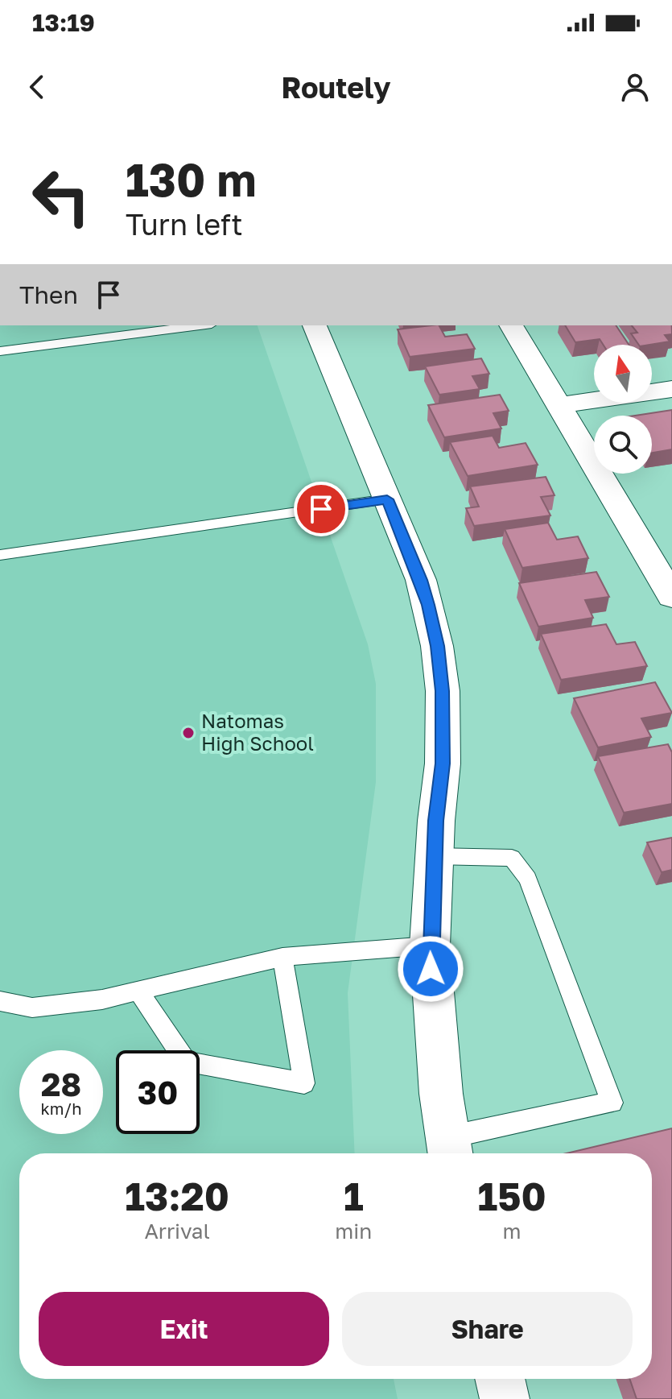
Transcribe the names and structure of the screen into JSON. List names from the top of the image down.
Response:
{
  "places": ["Natomas High School"],
  "north": "top",
  "page": {
    "status": "13:19",
    "header": "Routely",
    "turn": ["130 m", "Turn left"],
    "then": "Then",
    "speed": "28 km/h",
    "limit": "30",
    "eta": [
      "13:20",
      "Arrival",
      "1",
      "min",
      "150",
      "m"
    ],
    "buttons": ["Exit", "Share"]
  }
}
